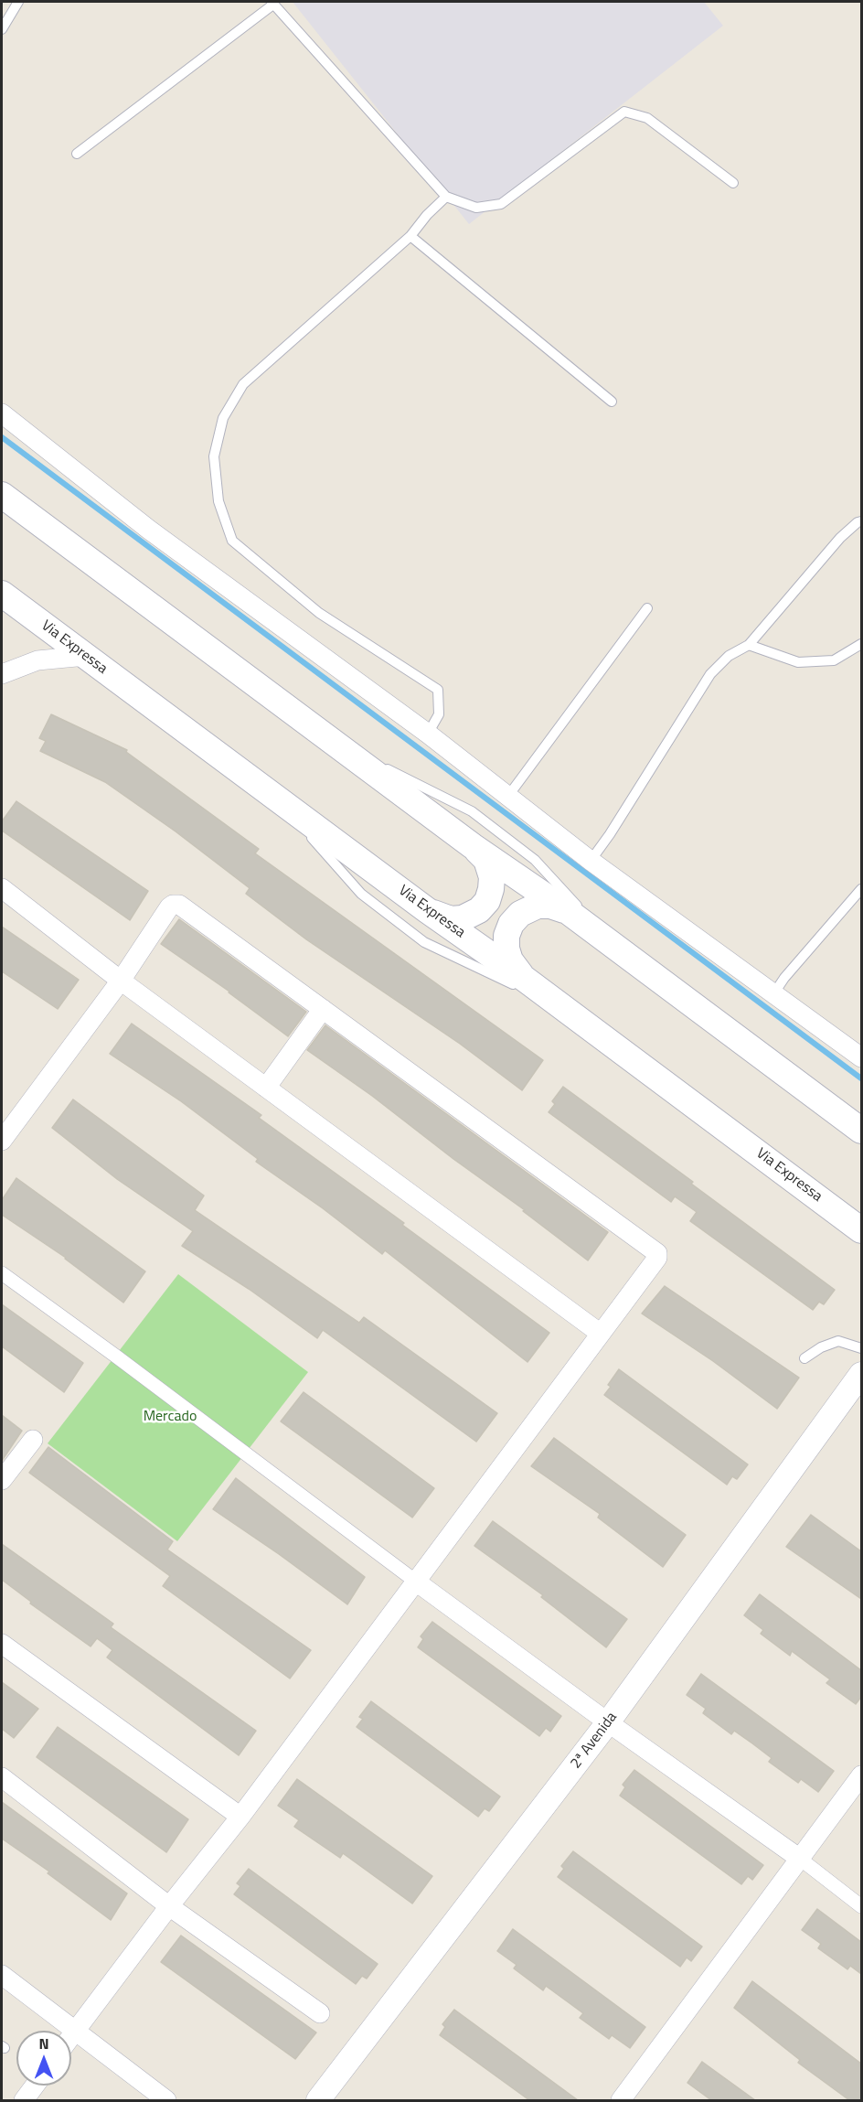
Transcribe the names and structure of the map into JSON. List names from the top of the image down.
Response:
{
  "streets": {
    "main road": ["Via Expressa"],
    "street": ["2ª Avenida"]
  },
  "parks": ["Mercado"],
  "north": "top"
}
